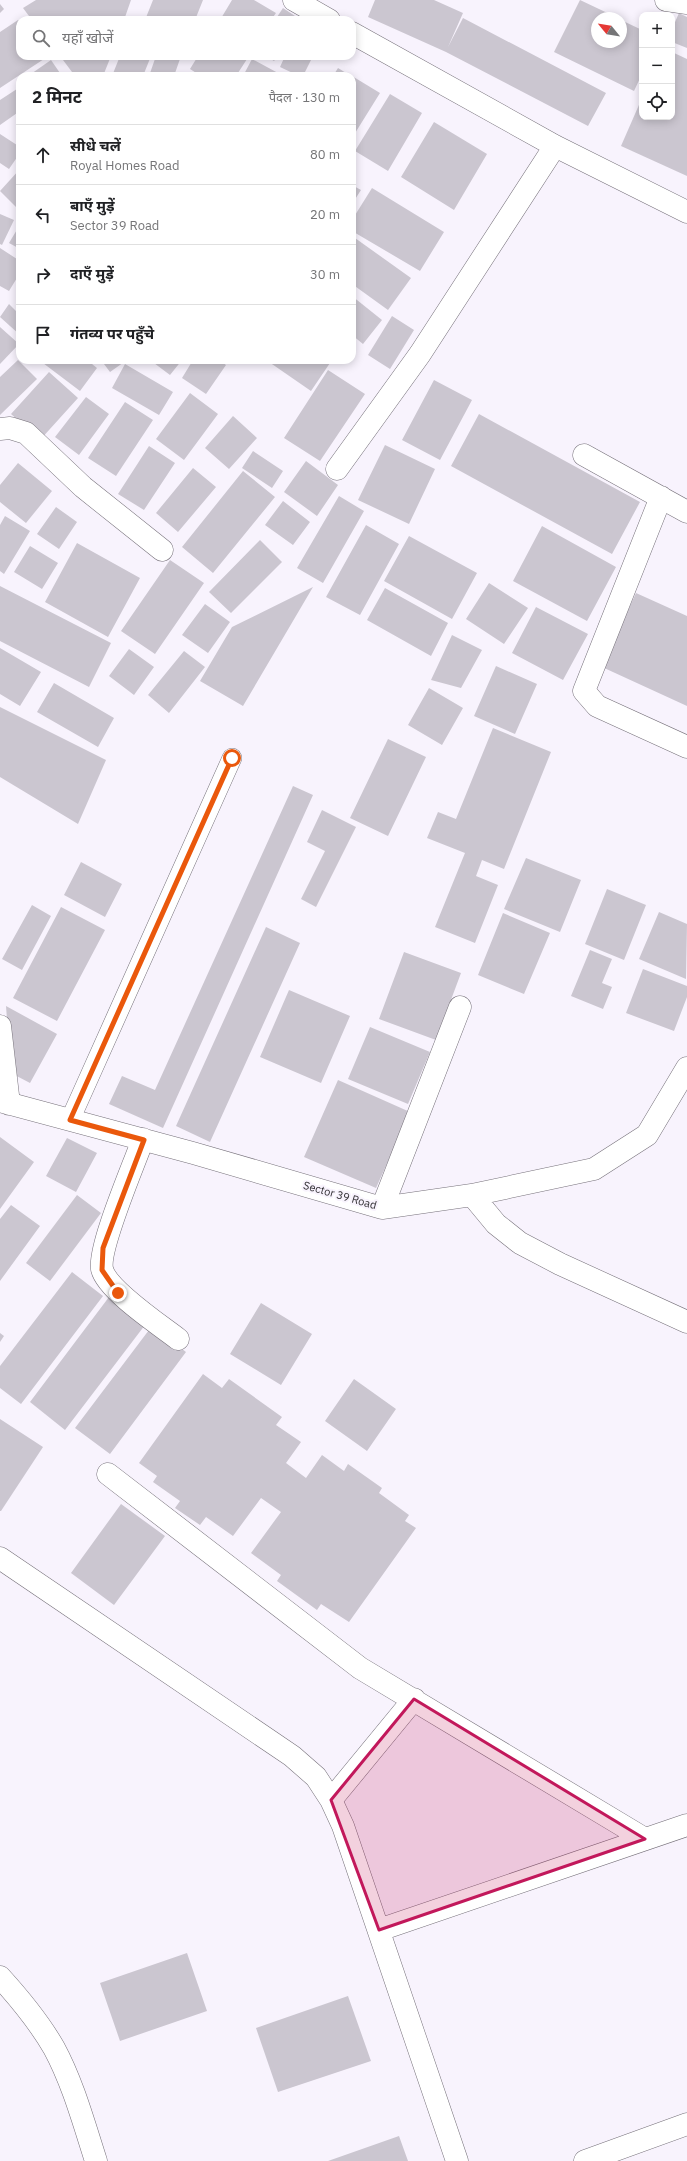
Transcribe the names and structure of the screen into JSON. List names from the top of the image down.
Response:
{
  "streets": {
    "street": ["Sector 39 Road"]
  },
  "north": "top left",
  "page": {
    "map_buttons": ["+", "−"],
    "search": "यहाँ खोजें",
    "heading": ["2 मिनट", "पैदल · 130 m"],
    "list": [
      ["सीधे चलें", "Royal Homes Road", "80 m"],
      ["बाएँ मुड़ें", "Sector 39 Road", "20 m"],
      ["दाएँ मुड़ें", "30 m"],
      "गंतव्य पर पहुँचे"
    ]
  }
}
